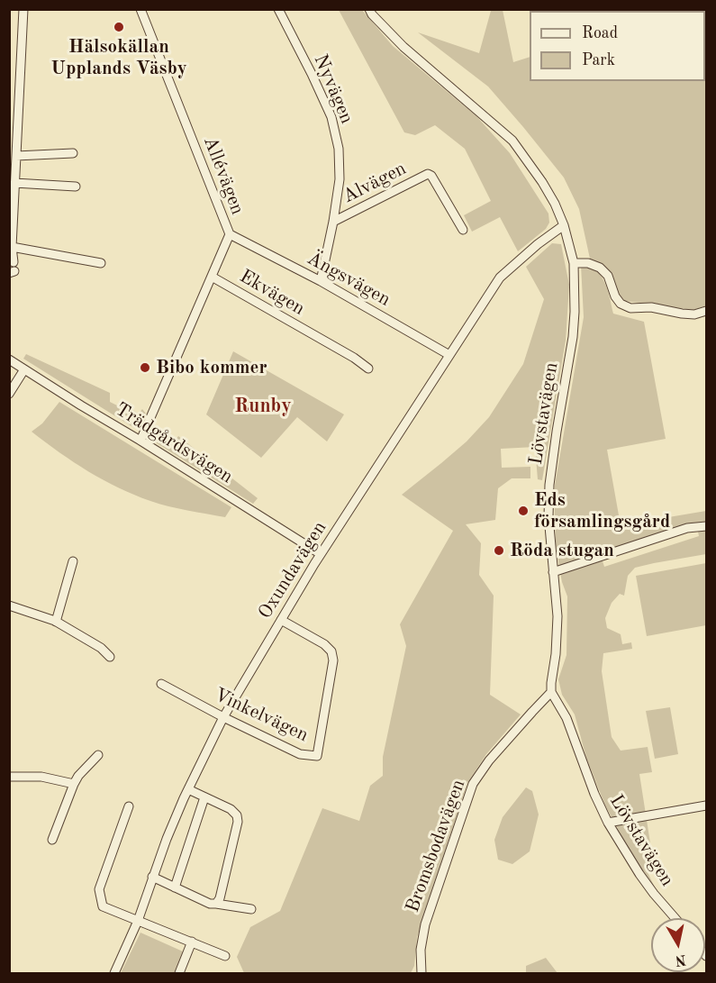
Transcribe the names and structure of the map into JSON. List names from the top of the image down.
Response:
{
  "streets": {
    "street": [
      "Nyvägen",
      "Allévägen",
      "Alvägen",
      "Ängsvägen",
      "Ekvägen",
      "Lövstavägen",
      "Trädgårdsvägen",
      "Oxundavägen",
      "Vinkelvägen",
      "Bromsbodavägen"
    ]
  },
  "crossings": [
    ["Nyvägen", "Alvägen"],
    ["Nyvägen", "Ängsvägen"],
    ["Allévägen", "Ängsvägen"],
    ["Allévägen", "Ekvägen"],
    ["Allévägen", "Trädgårdsvägen"],
    ["Ängsvägen", "Oxundavägen"],
    ["Lövstavägen", "Oxundavägen"],
    ["Lövstavägen", "Bromsbodavägen"],
    ["Trädgårdsvägen", "Oxundavägen"],
    ["Oxundavägen", "Vinkelvägen"]
  ],
  "districts": ["Runby"],
  "places": [
    "Hälsokällan Upplands Väsby",
    "Bibo kommer",
    "Eds församlingsgård",
    "Röda stugan"
  ],
  "legend": ["Road", "Park"],
  "north": "bottom"
}
